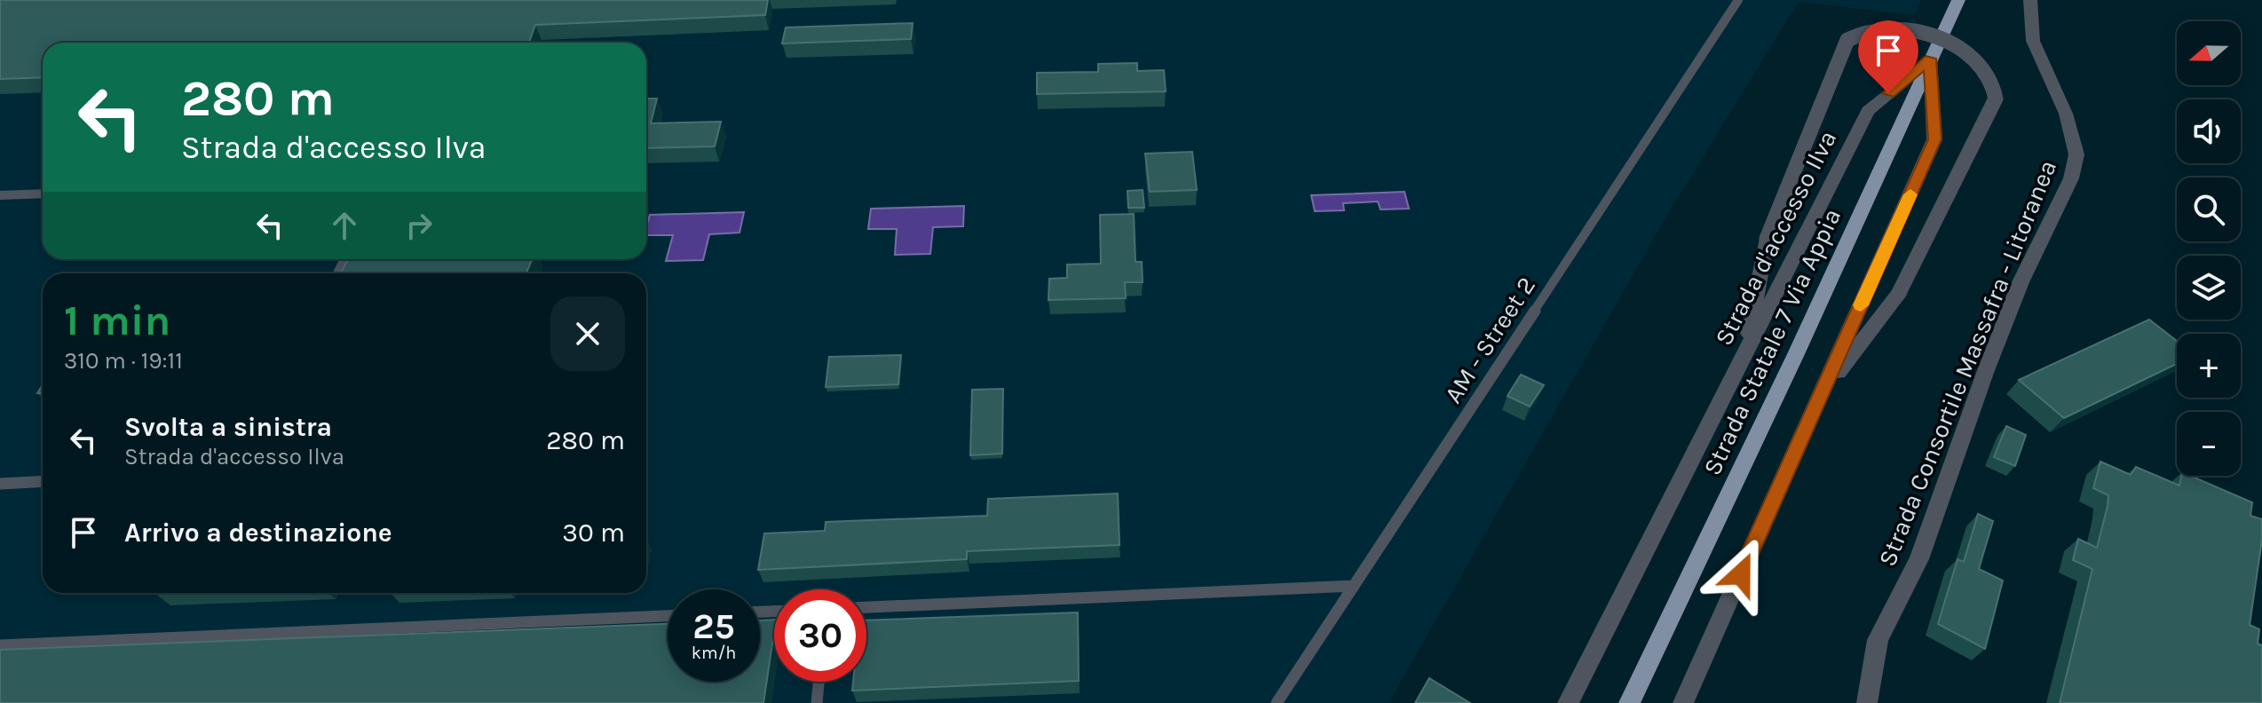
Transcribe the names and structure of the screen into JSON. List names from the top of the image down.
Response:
{
  "streets": {
    "main road": ["Strada Statale 7 Via Appia"],
    "street": ["Strada d'accesso Ilva", "Strada Consortile Massafra - Litoranea"],
    "lane": ["AM - Street 2"]
  },
  "crossings": [
    ["Strada d'accesso Ilva", "Strada Statale 7 Via Appia"]
  ],
  "north": "left",
  "page": {
    "map_buttons": ["+", "−"],
    "turn": ["280 m", "Strada d'accesso Ilva"],
    "heading": ["1 min", "310 m · 19:11"],
    "list": [
      {
        "name": "Svolta a sinistra",
        "note": "Strada d'accesso Ilva",
        "value": "280 m"
      },
      {
        "name": "Arrivo a destinazione",
        "value": "30 m"
      }
    ],
    "speed": "25 km/h",
    "limit": "30"
  }
}
